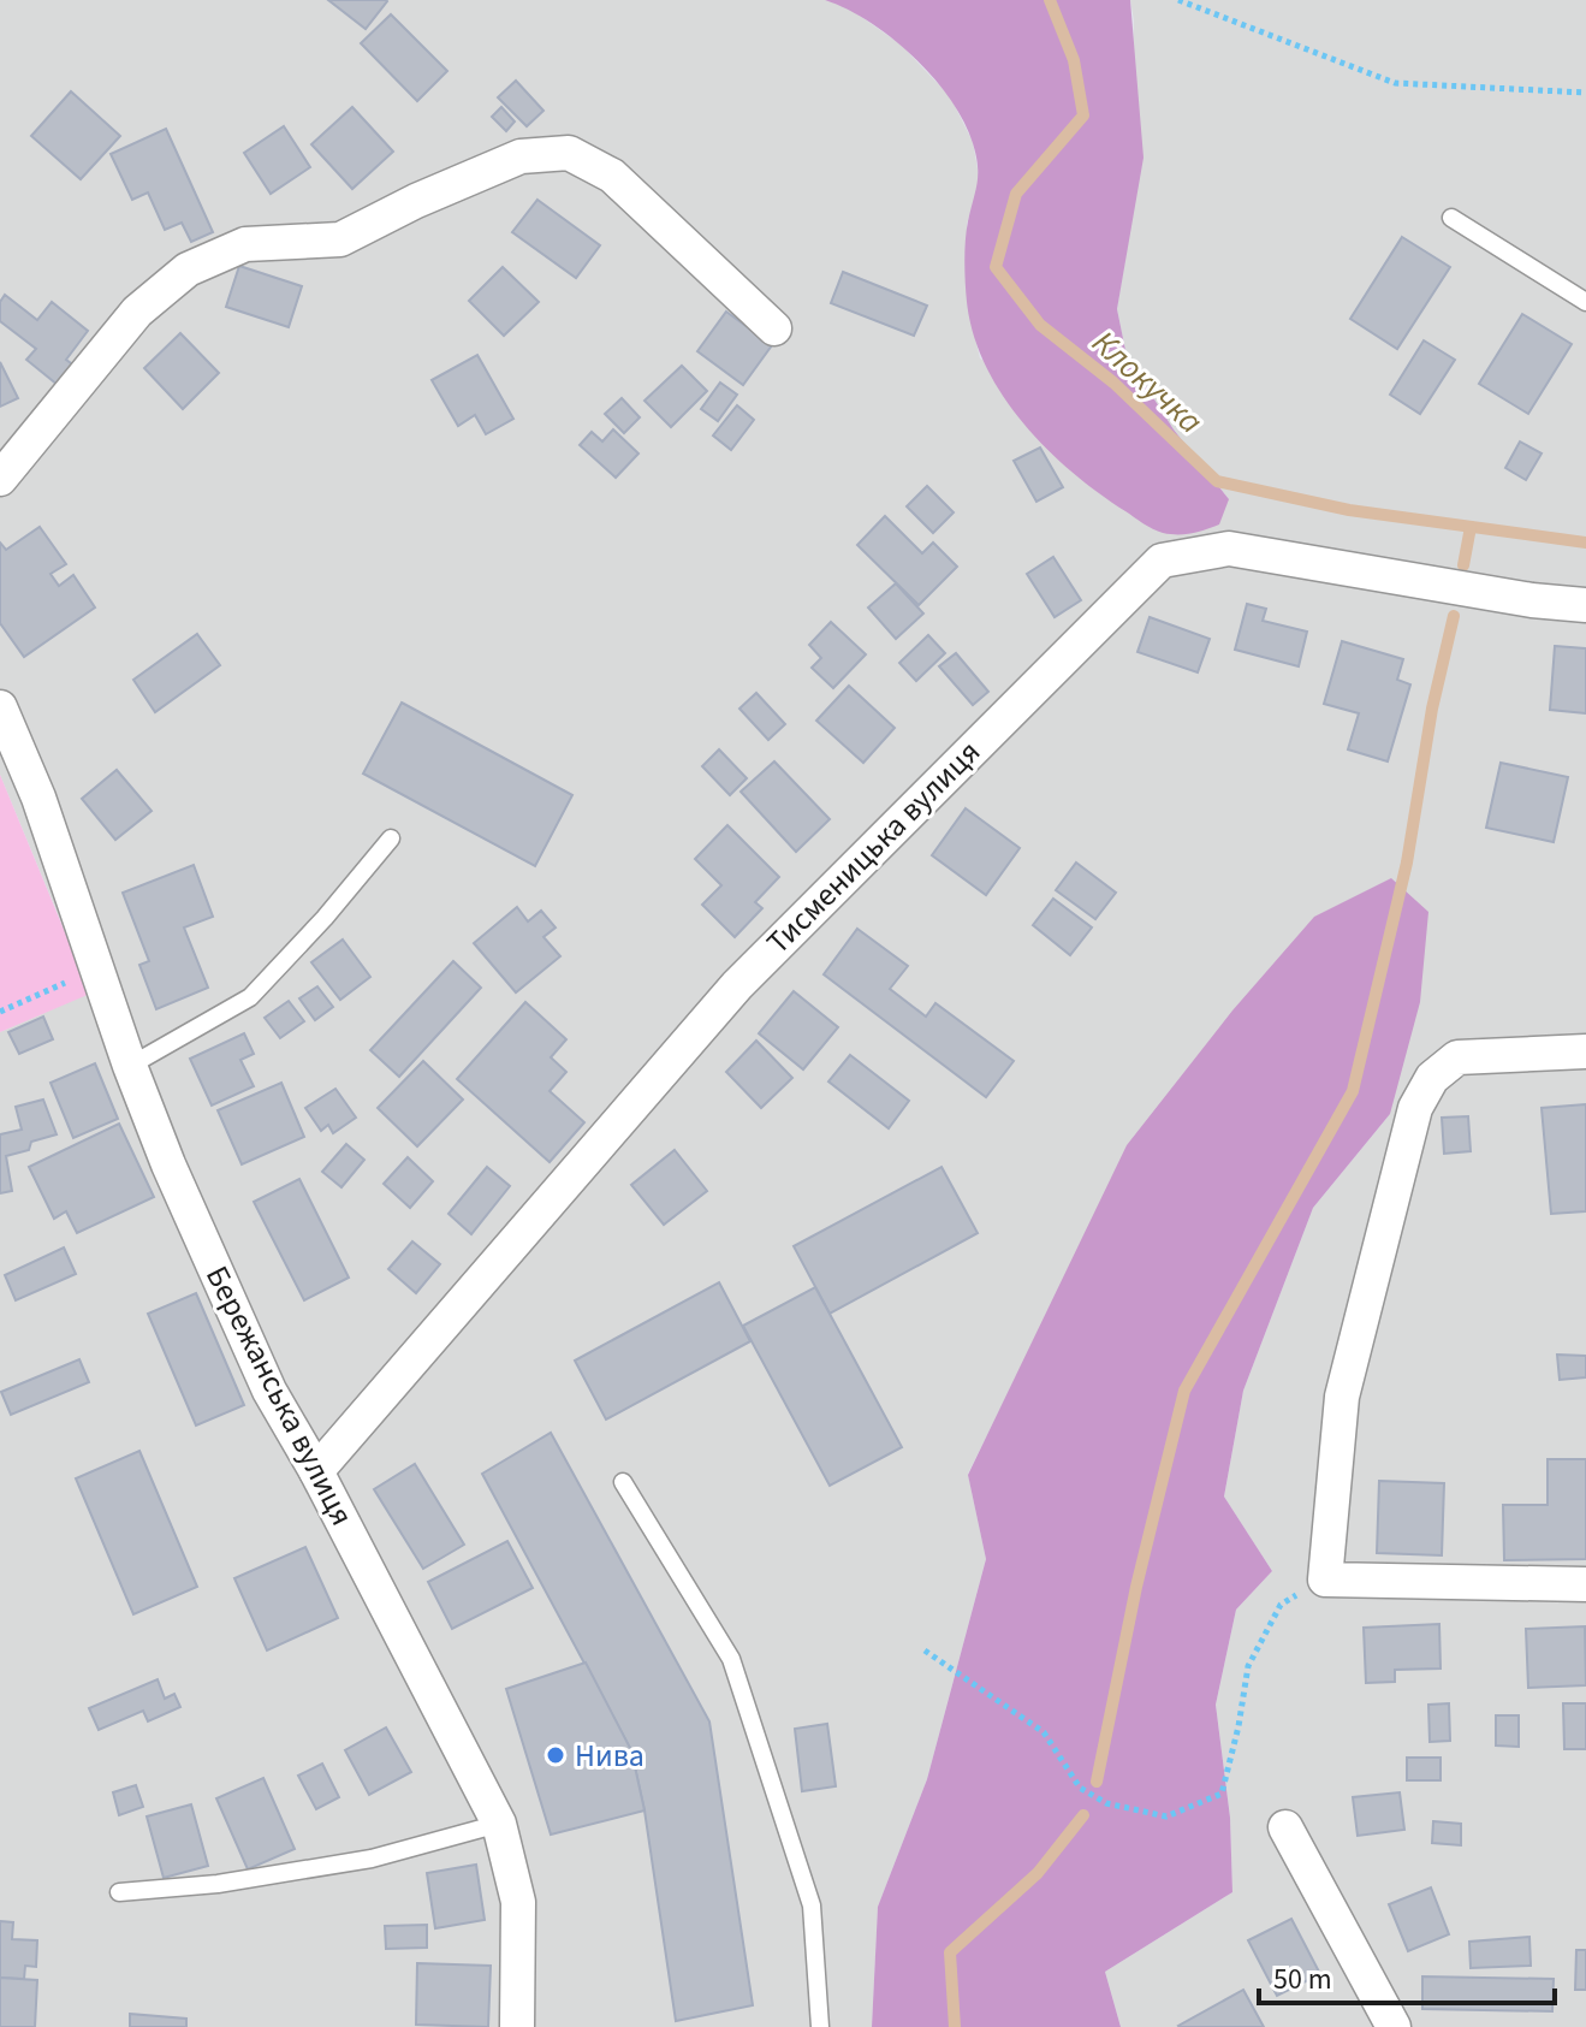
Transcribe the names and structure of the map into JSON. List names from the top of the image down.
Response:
{
  "streets": {
    "street": ["Тисменицька вулиця", "Бережанська вулиця"]
  },
  "crossings": [
    ["Тисменицька вулиця", "Бережанська вулиця"]
  ],
  "water": ["Клокучка"],
  "places": ["Нива"],
  "scale_bar": "50 m"
}
